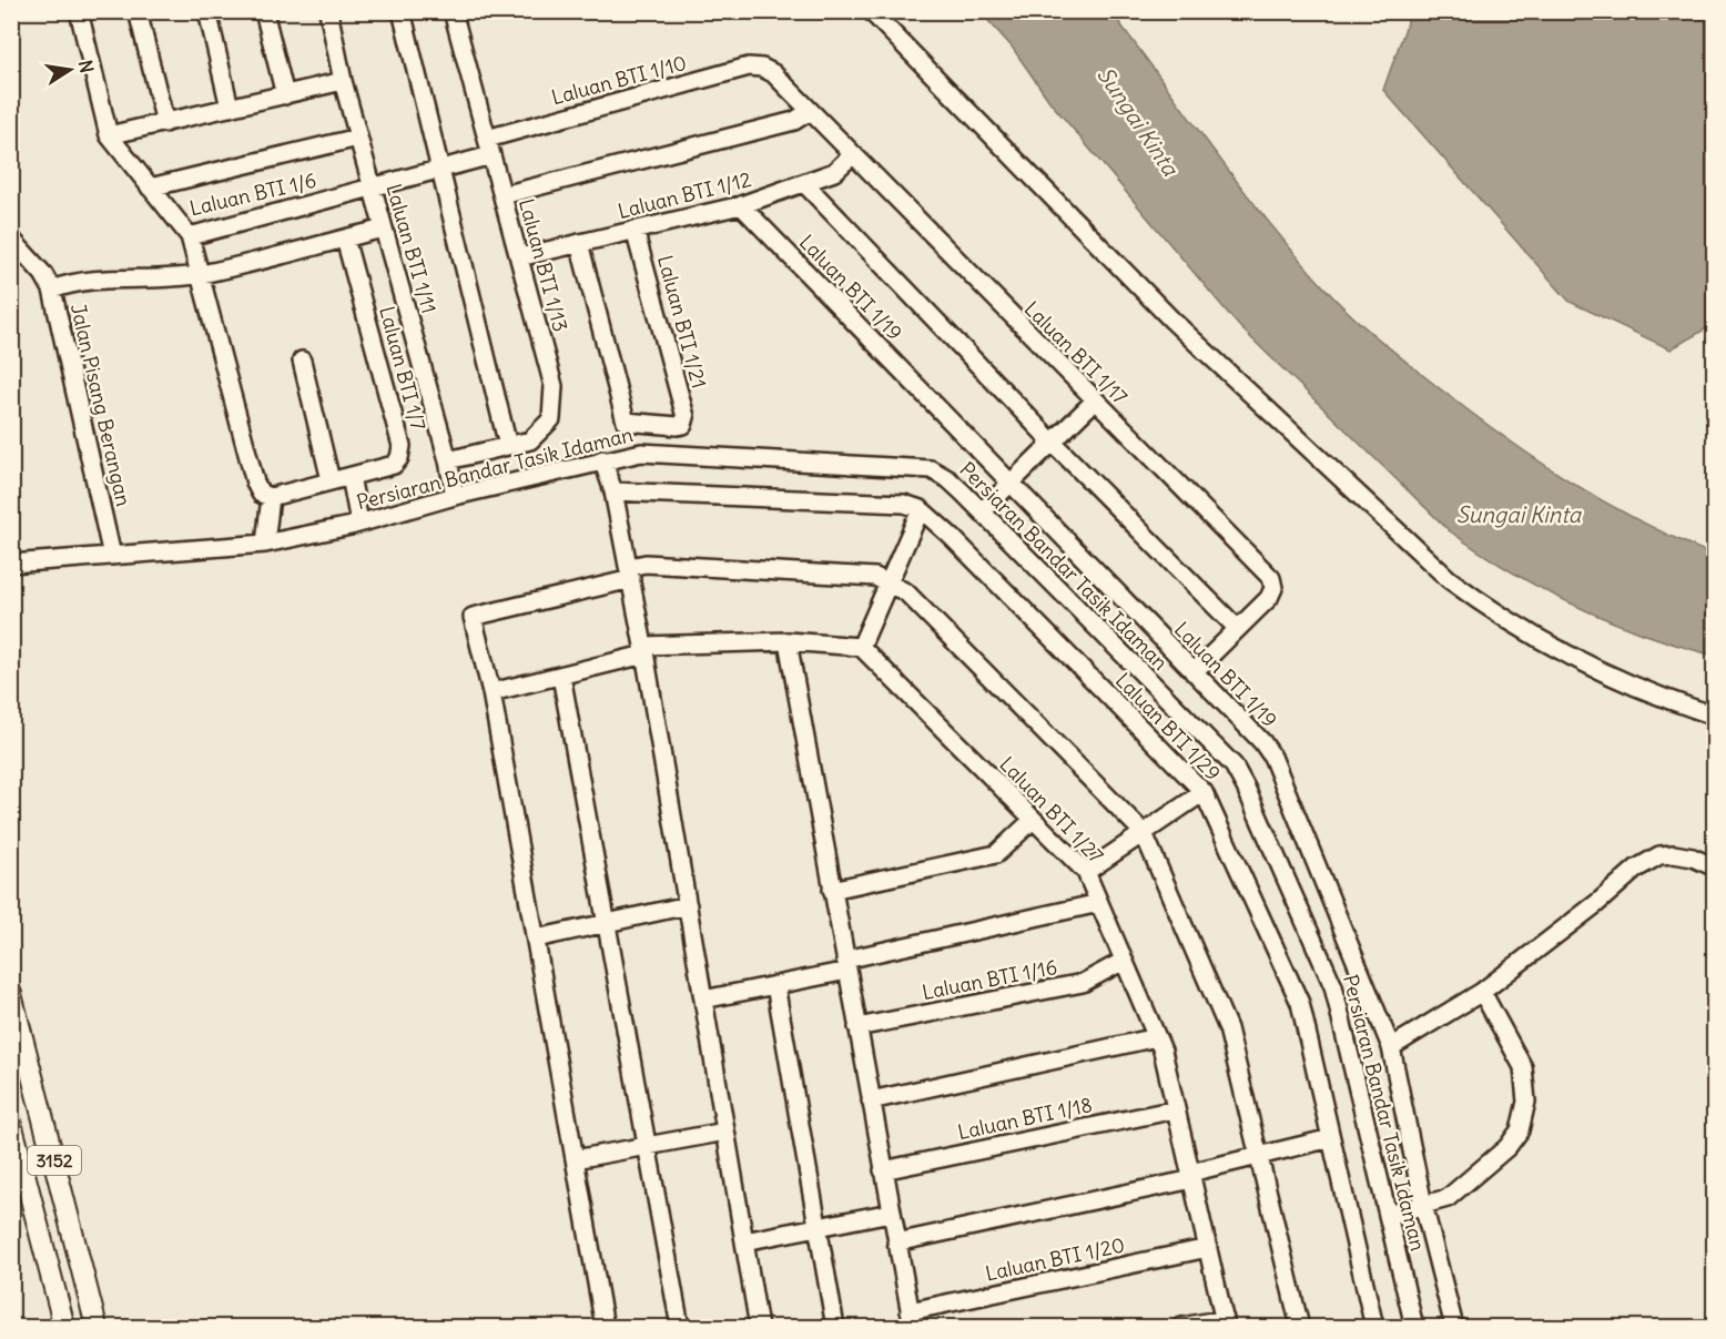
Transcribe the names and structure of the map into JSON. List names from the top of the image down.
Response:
{
  "streets": {
    "main road": ["3152"],
    "street": [
      "Laluan BTI 1/10",
      "Laluan BTI 1/6",
      "Laluan BTI 1/12",
      "Laluan BTI 1/11",
      "Laluan BTI 1/13",
      "Laluan BTI 1/19",
      "Laluan BTI 1/21",
      "Laluan BTI 1/17",
      "Laluan BTI 1/7",
      "Jalan Pisang Berangan",
      "Persiaran Bandar Tasik Idaman",
      "Laluan BTI 1/29",
      "Laluan BTI 1/27",
      "Laluan BTI 1/16",
      "Laluan BTI 1/18",
      "Laluan BTI 1/20"
    ]
  },
  "crossings": [
    ["Laluan BTI 1/10", "Laluan BTI 1/6"],
    ["Laluan BTI 1/10", "Laluan BTI 1/13"],
    ["Laluan BTI 1/10", "Laluan BTI 1/17"],
    ["Laluan BTI 1/6", "Laluan BTI 1/11"],
    ["Laluan BTI 1/12", "Laluan BTI 1/13"],
    ["Laluan BTI 1/12", "Laluan BTI 1/19"],
    ["Laluan BTI 1/12", "Laluan BTI 1/21"],
    ["Laluan BTI 1/12", "Laluan BTI 1/17"],
    ["Laluan BTI 1/11", "Laluan BTI 1/13"],
    ["Laluan BTI 1/11", "Persiaran Bandar Tasik Idaman"],
    ["Laluan BTI 1/19", "Laluan BTI 1/17"],
    ["Jalan Pisang Berangan", "Persiaran Bandar Tasik Idaman"],
    ["Laluan BTI 1/27", "Laluan BTI 1/16"],
    ["Laluan BTI 1/27", "Laluan BTI 1/18"],
    ["Laluan BTI 1/27", "Laluan BTI 1/20"]
  ],
  "water": ["Sungai Kinta"],
  "north": "right"
}
